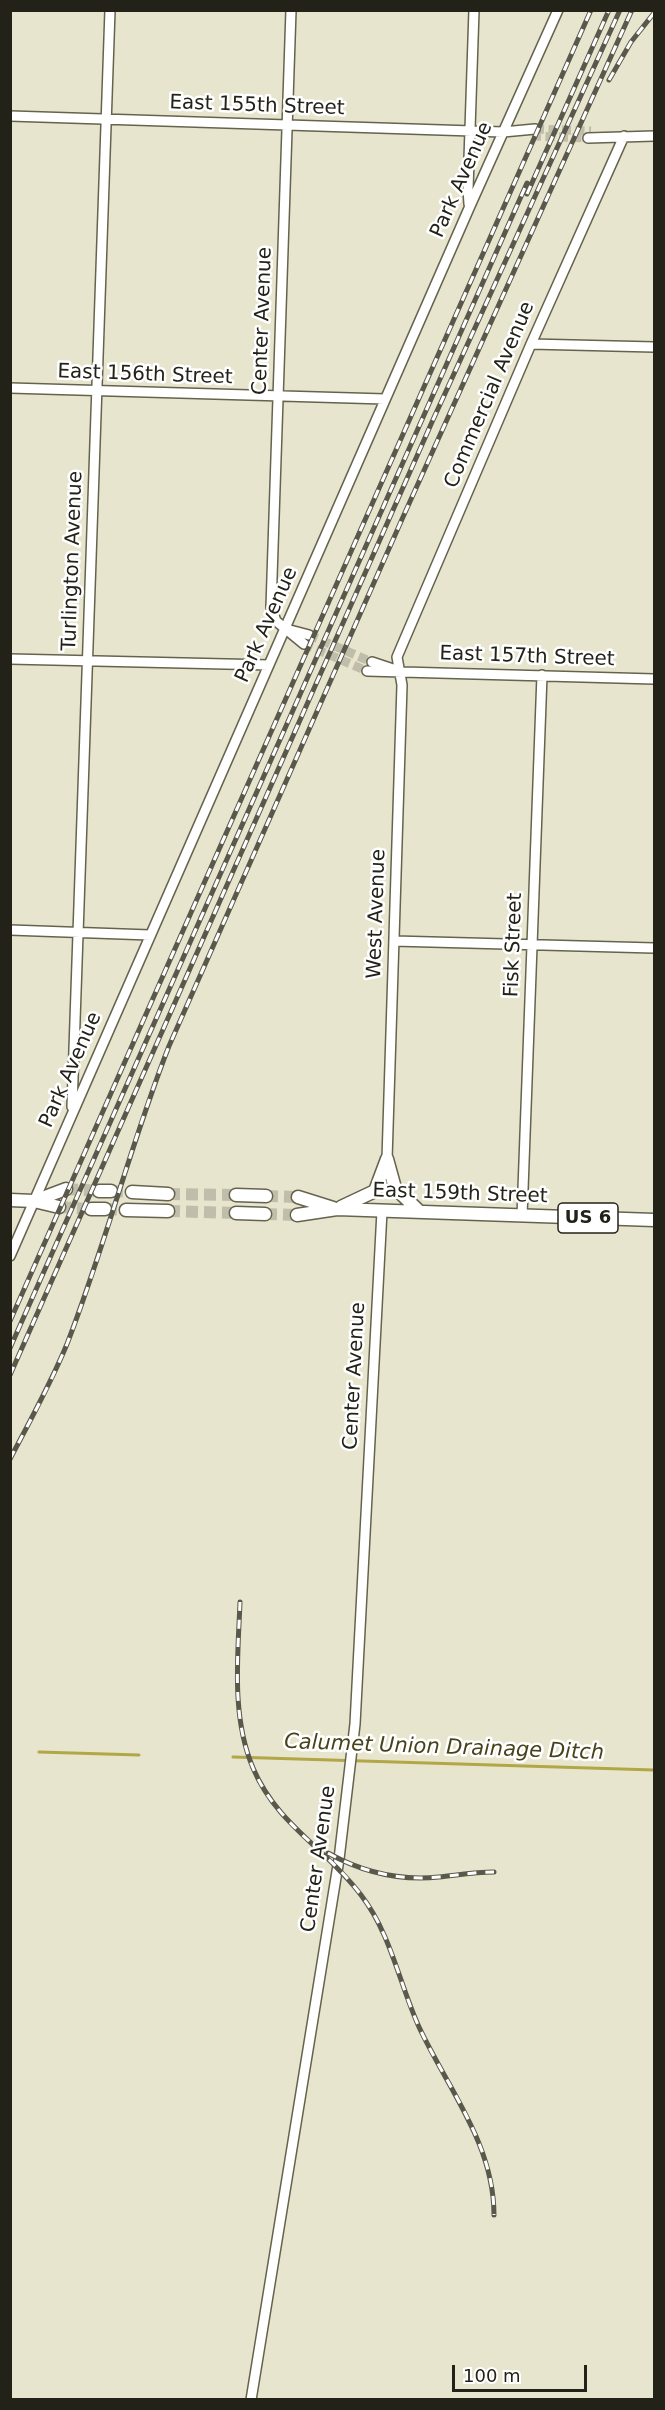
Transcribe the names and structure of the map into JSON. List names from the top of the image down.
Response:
{
  "streets": {
    "main road": ["East 159th Street", "US 6"],
    "street": [
      "East 155th Street",
      "Park Avenue",
      "Center Avenue",
      "East 156th Street",
      "Commercial Avenue",
      "Turlington Avenue",
      "East 157th Street",
      "West Avenue",
      "Fisk Street"
    ]
  },
  "crossings": [
    ["East 155th Street", "Park Avenue"],
    ["East 155th Street", "Center Avenue"],
    ["East 155th Street", "Turlington Avenue"],
    ["Park Avenue", "Center Avenue"],
    ["Park Avenue", "East 156th Street"],
    ["Park Avenue", "Turlington Avenue"],
    ["Center Avenue", "East 156th Street"],
    ["Center Avenue", "East 159th Street"],
    ["East 156th Street", "Turlington Avenue"],
    ["Commercial Avenue", "East 157th Street"],
    ["Commercial Avenue", "West Avenue"],
    ["East 157th Street", "West Avenue"],
    ["East 157th Street", "Fisk Street"],
    ["Fisk Street", "East 159th Street"]
  ],
  "water": ["Calumet Union Drainage Ditch"],
  "scale_bar": "100 m"
}
